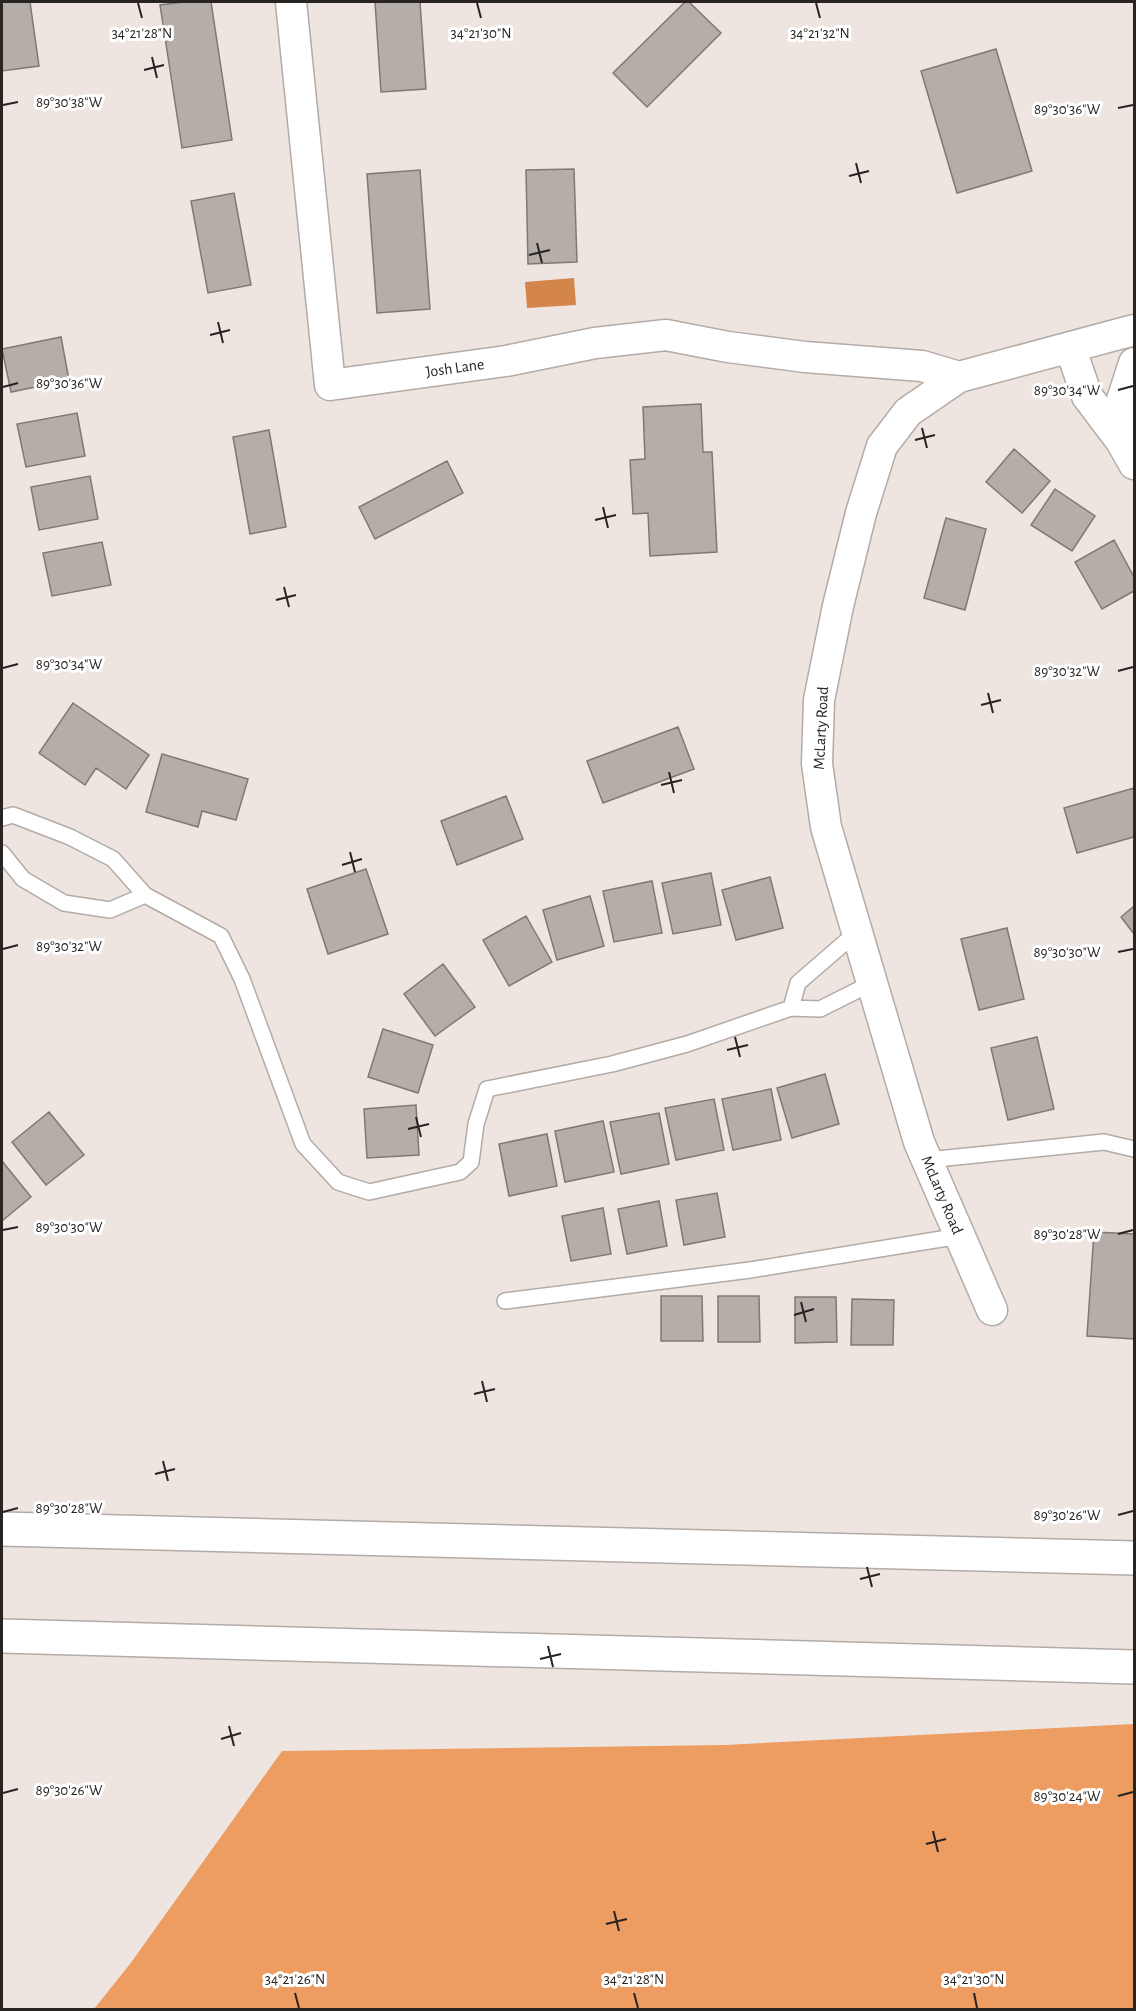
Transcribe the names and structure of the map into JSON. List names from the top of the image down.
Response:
{
  "streets": {
    "street": ["Josh Lane", "McLarty Road"]
  },
  "crossings": [
    ["Josh Lane", "McLarty Road"]
  ],
  "coordinates": [
    "34°21'28\"N",
    "34°21'30\"N",
    "34°21'32\"N",
    "89°30'38\"W",
    "89°30'36\"W",
    "89°30'34\"W",
    "89°30'32\"W",
    "89°30'30\"W",
    "89°30'28\"W",
    "89°30'26\"W",
    "89°30'24\"W",
    "34°21'26\"N"
  ]
}
